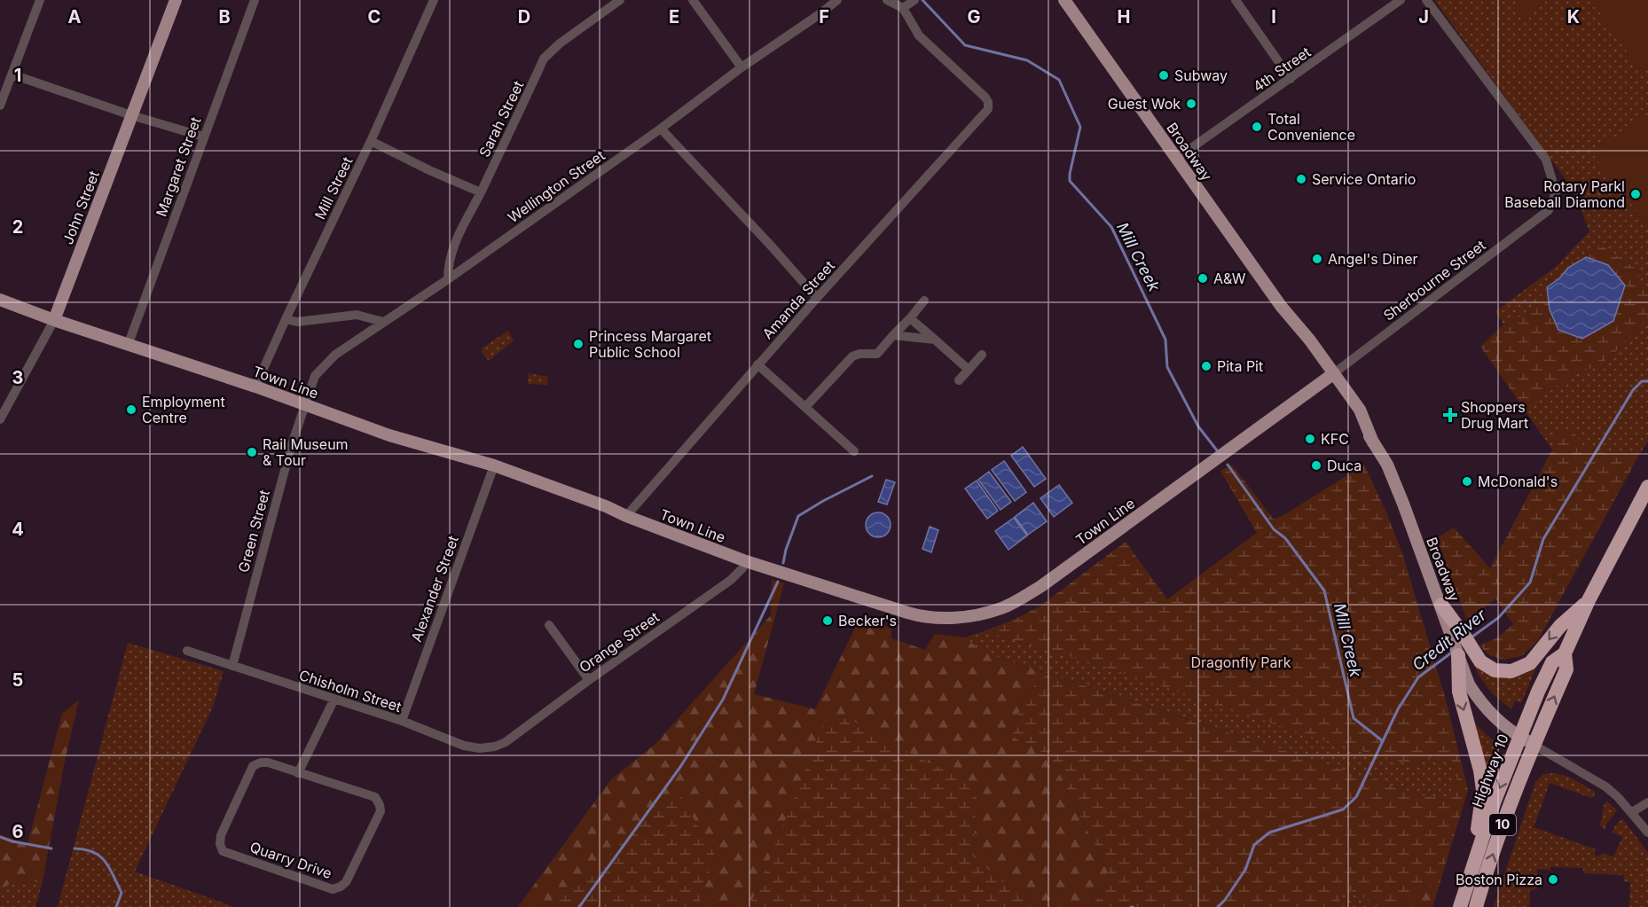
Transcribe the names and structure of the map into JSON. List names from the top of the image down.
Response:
{
  "streets": {
    "highway": ["Highway 10", "10"],
    "main road": ["Broadway", "John Street", "Town Line"],
    "street": [
      "4th Street",
      "Sarah Street",
      "Margaret Street",
      "Wellington Street",
      "Mill Street",
      "Sherbourne Street",
      "Amanda Street",
      "Green Street",
      "Alexander Street",
      "Orange Street",
      "Chisholm Street",
      "Quarry Drive"
    ]
  },
  "crossings": [
    ["4th Street", "Broadway"],
    ["Sarah Street", "Wellington Street"],
    ["Broadway", "Sherbourne Street"],
    ["Broadway", "Town Line"],
    ["Margaret Street", "Town Line"],
    ["Wellington Street", "Town Line"],
    ["Wellington Street", "Green Street"],
    ["Mill Street", "Town Line"],
    ["John Street", "Town Line"],
    ["Sherbourne Street", "Town Line"],
    ["Amanda Street", "Town Line"],
    ["Town Line", "Green Street"],
    ["Town Line", "Alexander Street"],
    ["Town Line", "Orange Street"],
    ["Green Street", "Chisholm Street"],
    ["Alexander Street", "Chisholm Street"],
    ["Orange Street", "Chisholm Street"]
  ],
  "water": ["Mill Creek", "Credit River"],
  "parks": ["Dragonfly Park"],
  "places": {
    "other": [
      "Subway",
      "Guest Wok",
      "Total Convenience",
      "Service Ontario",
      "Rotary Parkl Baseball Diamond",
      "Angel's Diner",
      "A&W",
      "Princess Margaret Public School",
      "Pita Pit",
      "Employment Centre",
      "KFC",
      "Rail Museum & Tour",
      "Duca",
      "McDonald's",
      "Becker's",
      "Boston Pizza"
    ],
    "health": ["Shoppers Drug Mart"]
  },
  "grid": {
    "columns": [
      "A",
      "B",
      "C",
      "D",
      "E",
      "F",
      "G",
      "H",
      "I",
      "J",
      "K"
    ],
    "rows": [
      "1",
      "2",
      "3",
      "4",
      "5",
      "6"
    ]
  }
}
